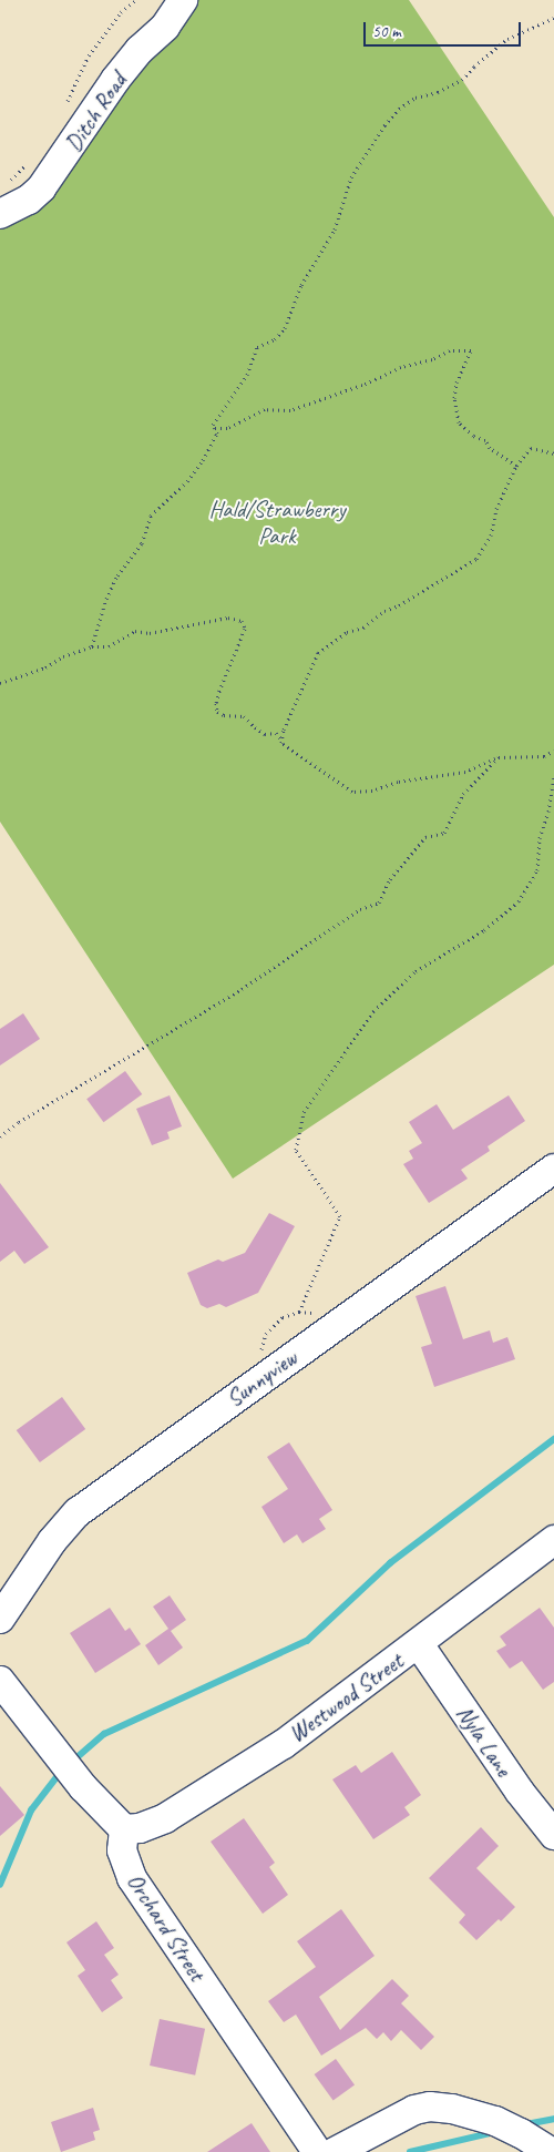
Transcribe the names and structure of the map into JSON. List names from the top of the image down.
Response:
{
  "streets": {
    "street": [
      "Ditch Road",
      "Sunnyview",
      "Westwood Street",
      "Nyla Lane",
      "Orchard Street"
    ]
  },
  "crossings": [
    ["Westwood Street", "Nyla Lane"],
    ["Westwood Street", "Orchard Street"]
  ],
  "parks": ["Hald/Strawberry Park"],
  "scale_bar": "50 m"
}
